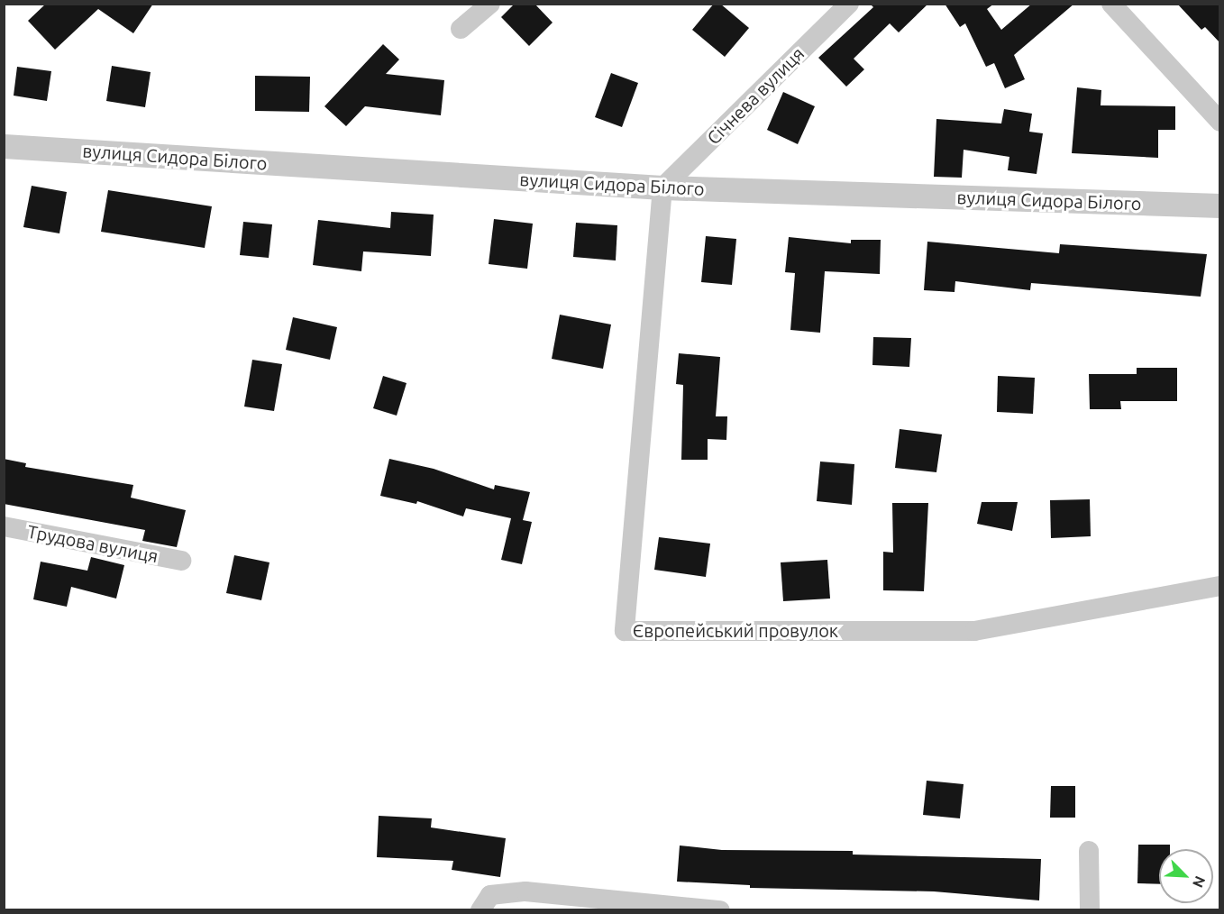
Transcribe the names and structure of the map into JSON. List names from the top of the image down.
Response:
{
  "streets": {
    "street": [
      "Січнева вулиця",
      "вулиця Сидора Білого",
      "Трудова вулиця",
      "Європейський провулок"
    ]
  },
  "crossings": [
    ["Січнева вулиця", "вулиця Сидора Білого"],
    ["Січнева вулиця", "Європейський провулок"],
    ["вулиця Сидора Білого", "Європейський провулок"]
  ],
  "north": "bottom right"
}
